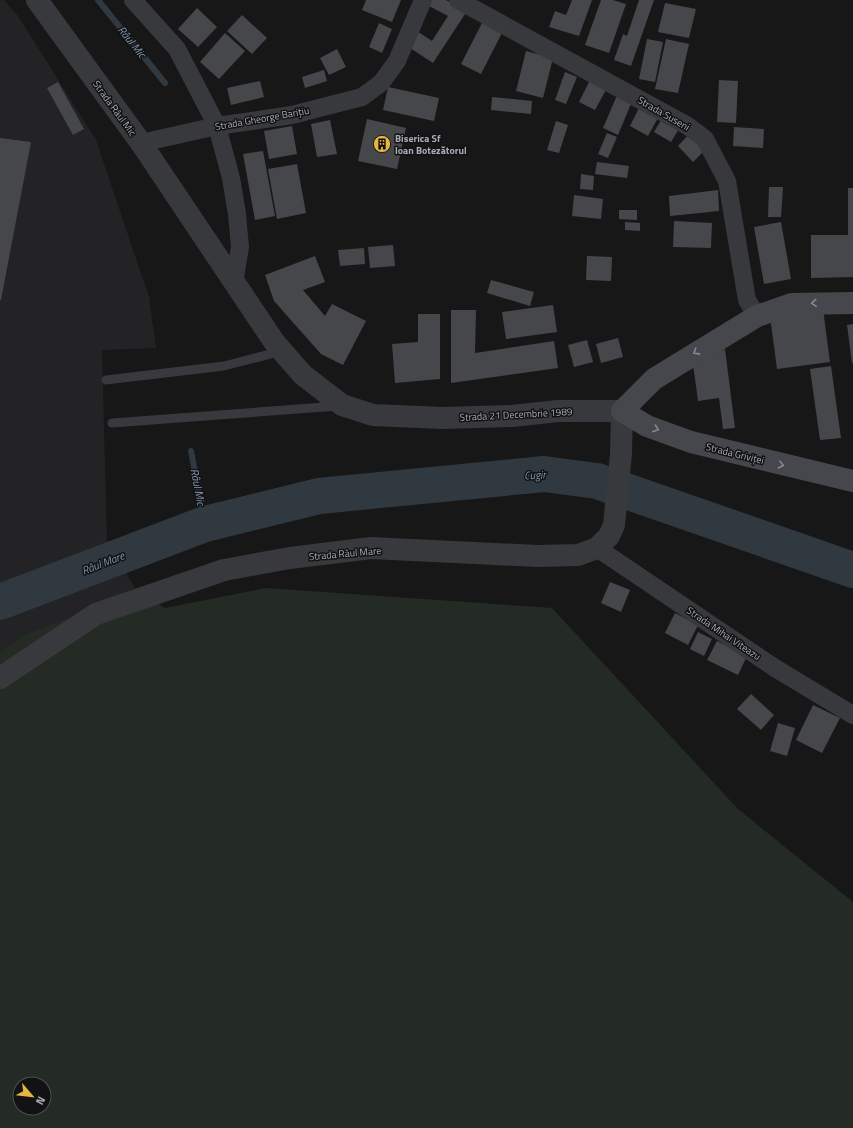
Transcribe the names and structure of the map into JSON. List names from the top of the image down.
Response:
{
  "streets": {
    "main road": ["Strada Griviței"],
    "street": [
      "Strada Râul Mic",
      "Strada Suseni",
      "Strada Gheorge Barițiu",
      "Strada 21 Decembrie 1989",
      "Strada Râul Mare",
      "Strada Mihai Viteazu"
    ]
  },
  "crossings": [
    ["Strada Râul Mic", "Strada Gheorge Barițiu"],
    ["Strada Râul Mic", "Strada 21 Decembrie 1989"],
    ["Strada 21 Decembrie 1989", "Strada Griviței"],
    ["Strada 21 Decembrie 1989", "Strada Râul Mare"],
    ["Strada Griviței", "Strada Râul Mare"],
    ["Strada Râul Mare", "Strada Mihai Viteazu"]
  ],
  "one_way": ["Strada Griviței"],
  "water": ["Râul Mic", "Cugir", "Râul Mare"],
  "places": {
    "building": ["Biserica Sf Ioan Botezătorul"]
  },
  "north": "bottom right"
}
